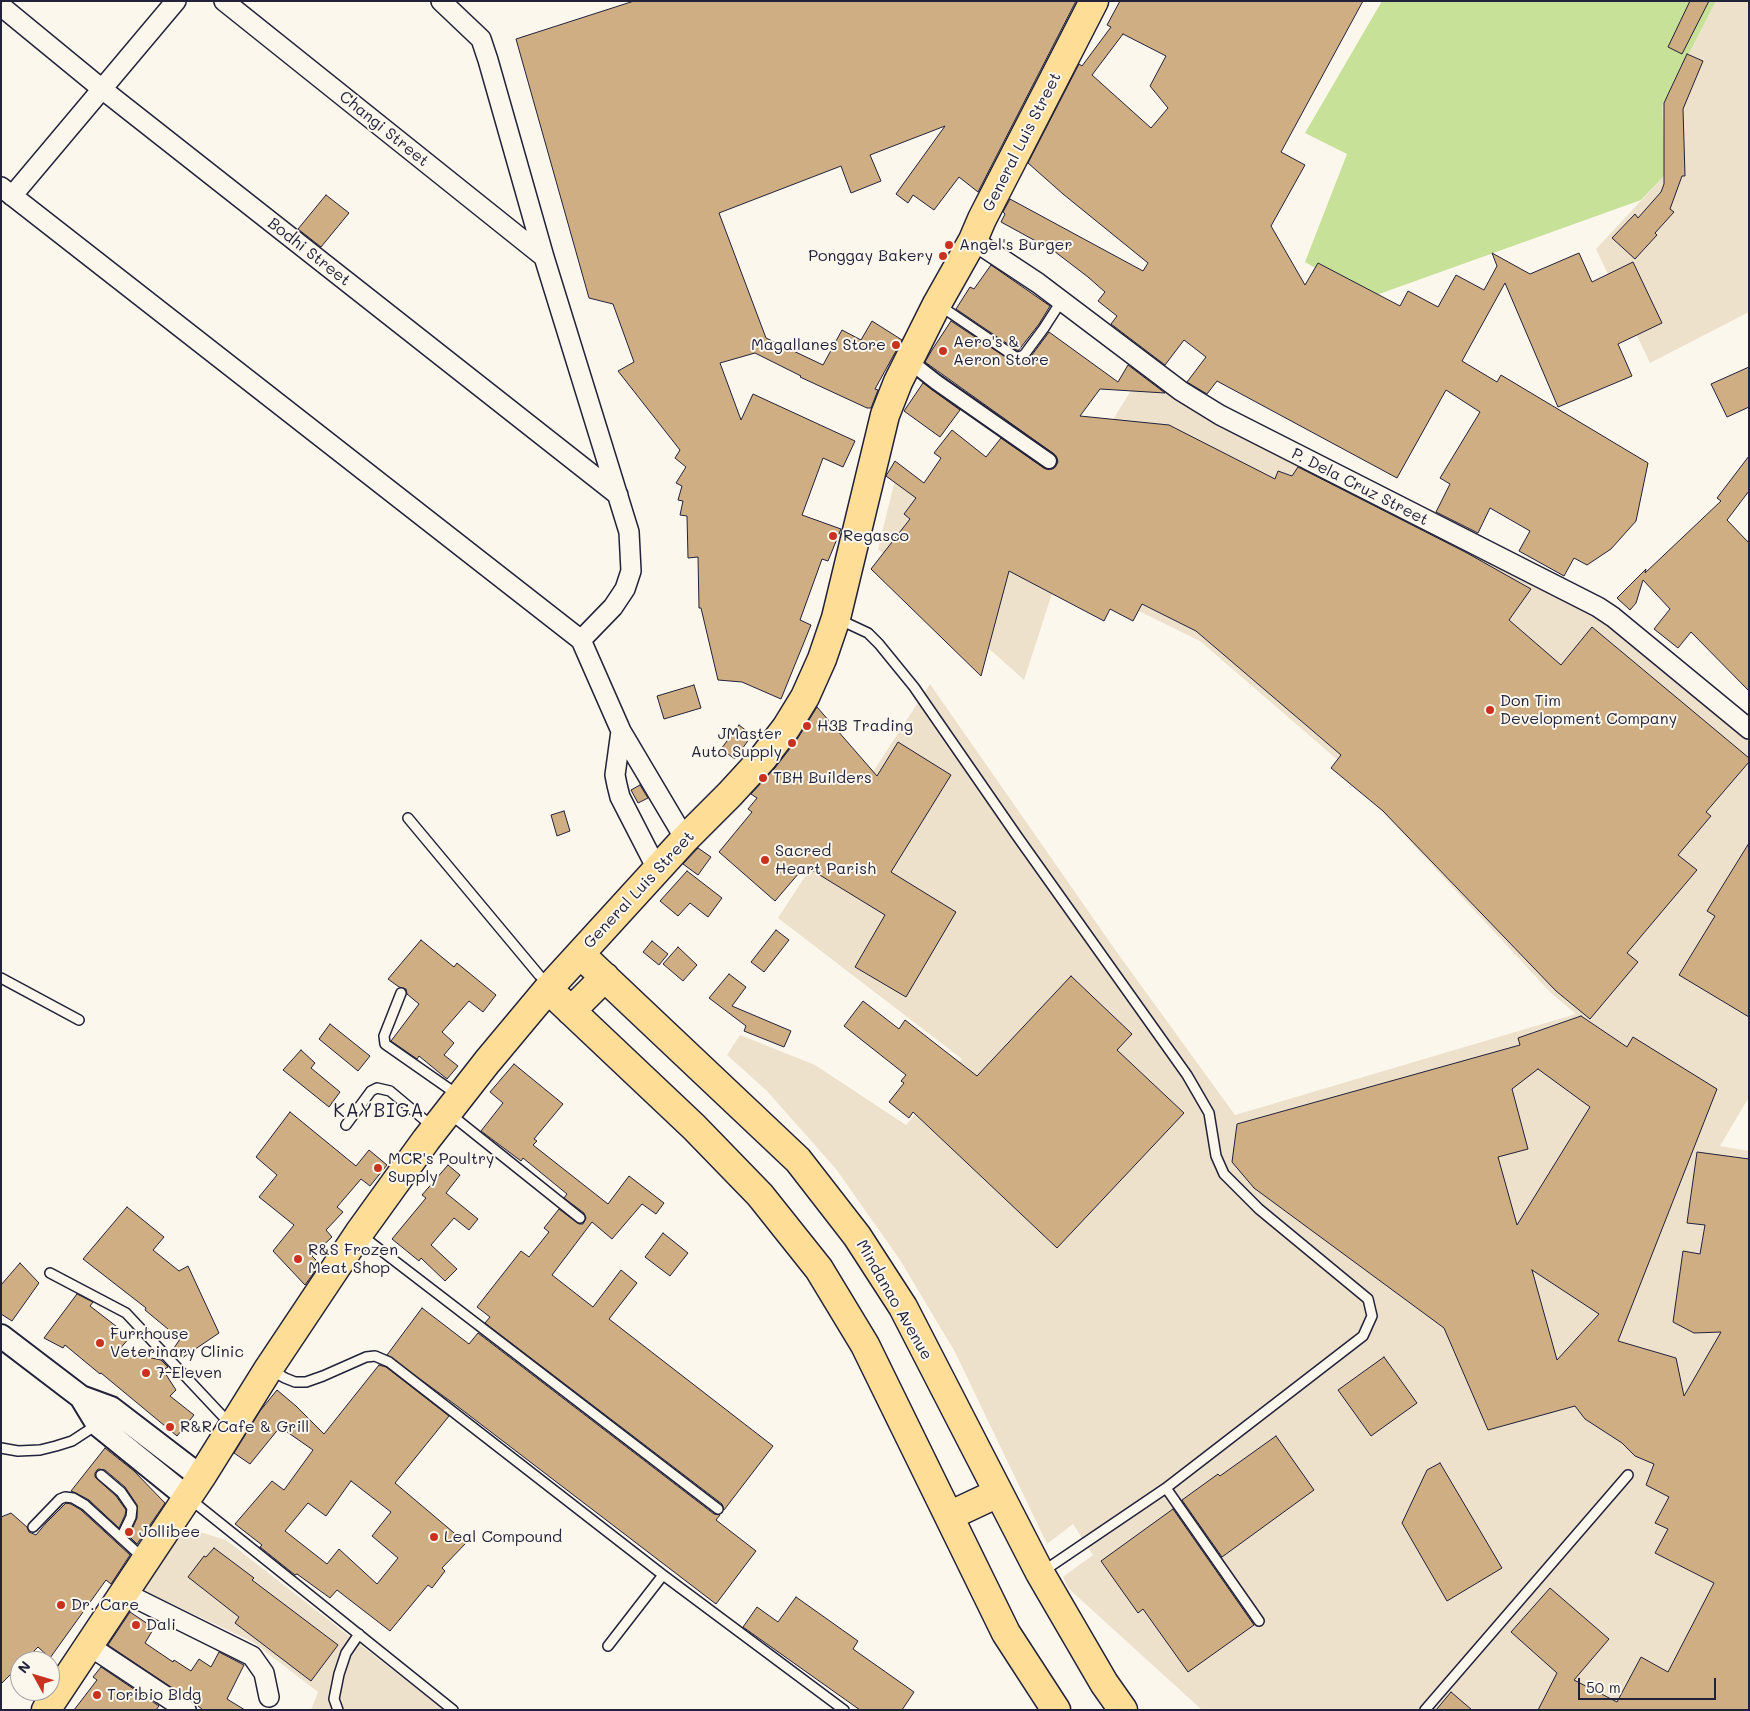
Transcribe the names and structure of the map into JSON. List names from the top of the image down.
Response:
{
  "streets": {
    "main road": ["General Luis Street", "Mindanao Avenue"],
    "street": ["Changi Street", "Bodhi Street", "P. Dela Cruz Street"]
  },
  "crossings": [
    ["General Luis Street", "P. Dela Cruz Street"],
    ["General Luis Street", "Mindanao Avenue"]
  ],
  "districts": ["KAYBIGA"],
  "places": [
    "Angel's Burger",
    "Ponggay Bakery",
    "Magallanes Store",
    "Aero's & Aeron Store",
    "Regasco",
    "Don Tim Development Company",
    "H3B Trading",
    "JMaster Auto Supply",
    "TBH Builders",
    "Sacred Heart Parish",
    "MCR's Poultry Supply",
    "R&S Frozen Meat Shop",
    "Furrhouse Veterinary Clinic",
    "7-Eleven",
    "R&R Cafe & Grill",
    "Jollibee",
    "Leal Compound",
    "Dr. Care",
    "Dali",
    "Toribio Bldg"
  ],
  "scale_bar": "50 m",
  "north": "top left"
}
